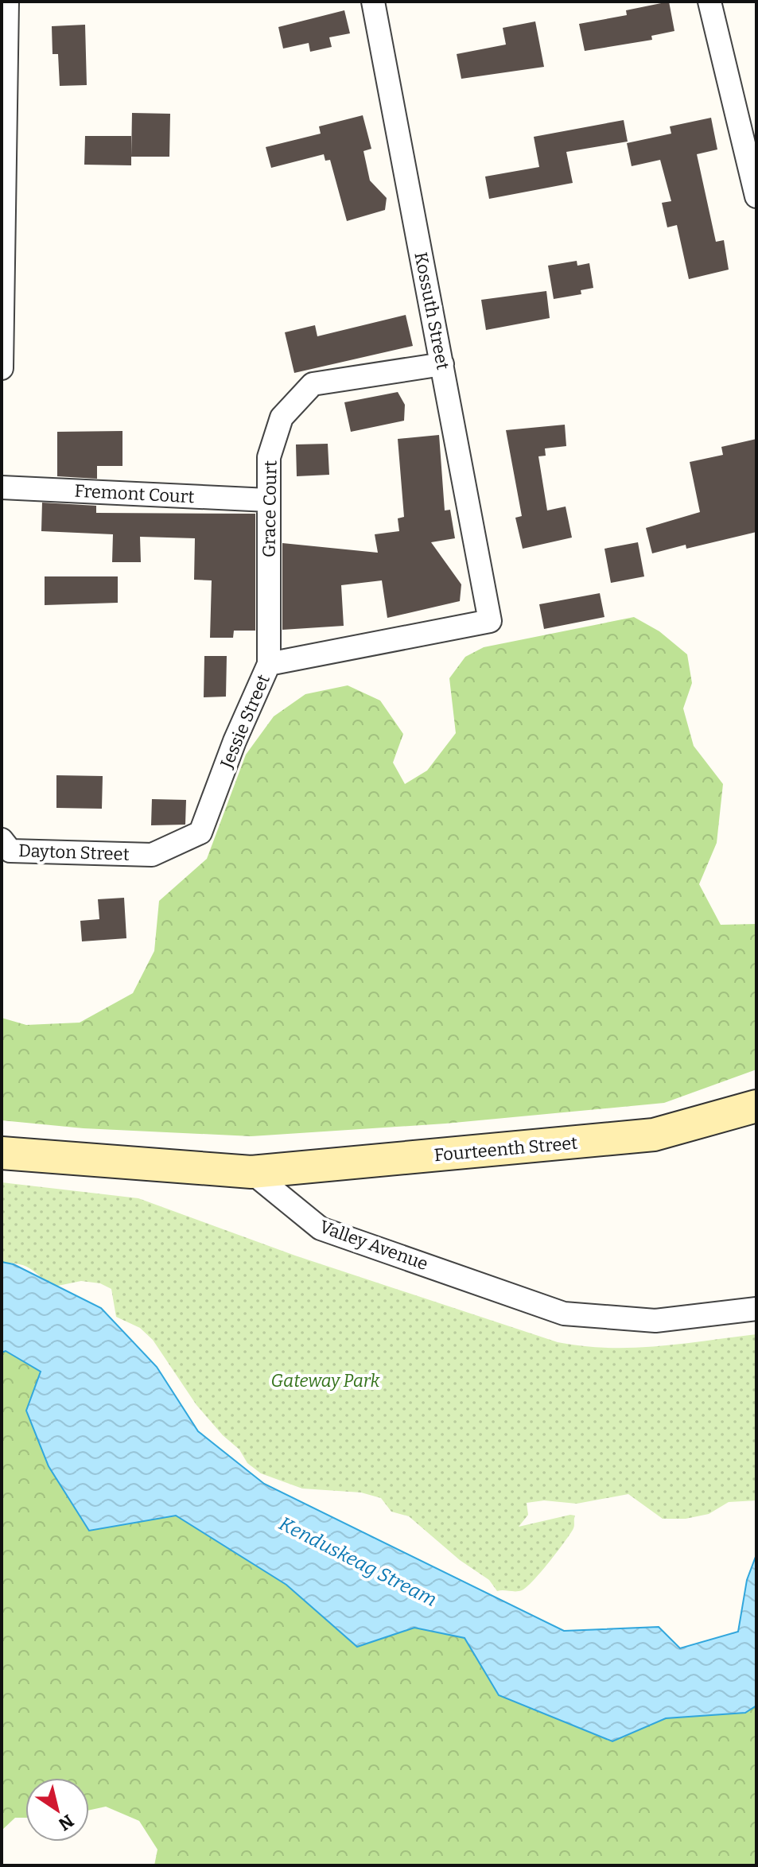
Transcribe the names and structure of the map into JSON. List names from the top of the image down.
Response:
{
  "streets": {
    "street": [
      "Kossuth Street",
      "Fremont Court",
      "Grace Court",
      "Jessie Street",
      "Dayton Street",
      "Fourteenth Street",
      "Valley Avenue"
    ]
  },
  "crossings": [
    ["Kossuth Street", "Grace Court"],
    ["Kossuth Street", "Jessie Street"],
    ["Fremont Court", "Grace Court"],
    ["Grace Court", "Jessie Street"],
    ["Jessie Street", "Dayton Street"],
    ["Fourteenth Street", "Valley Avenue"]
  ],
  "water": ["Kenduskeag Stream"],
  "parks": ["Gateway Park"],
  "north": "bottom right"
}
